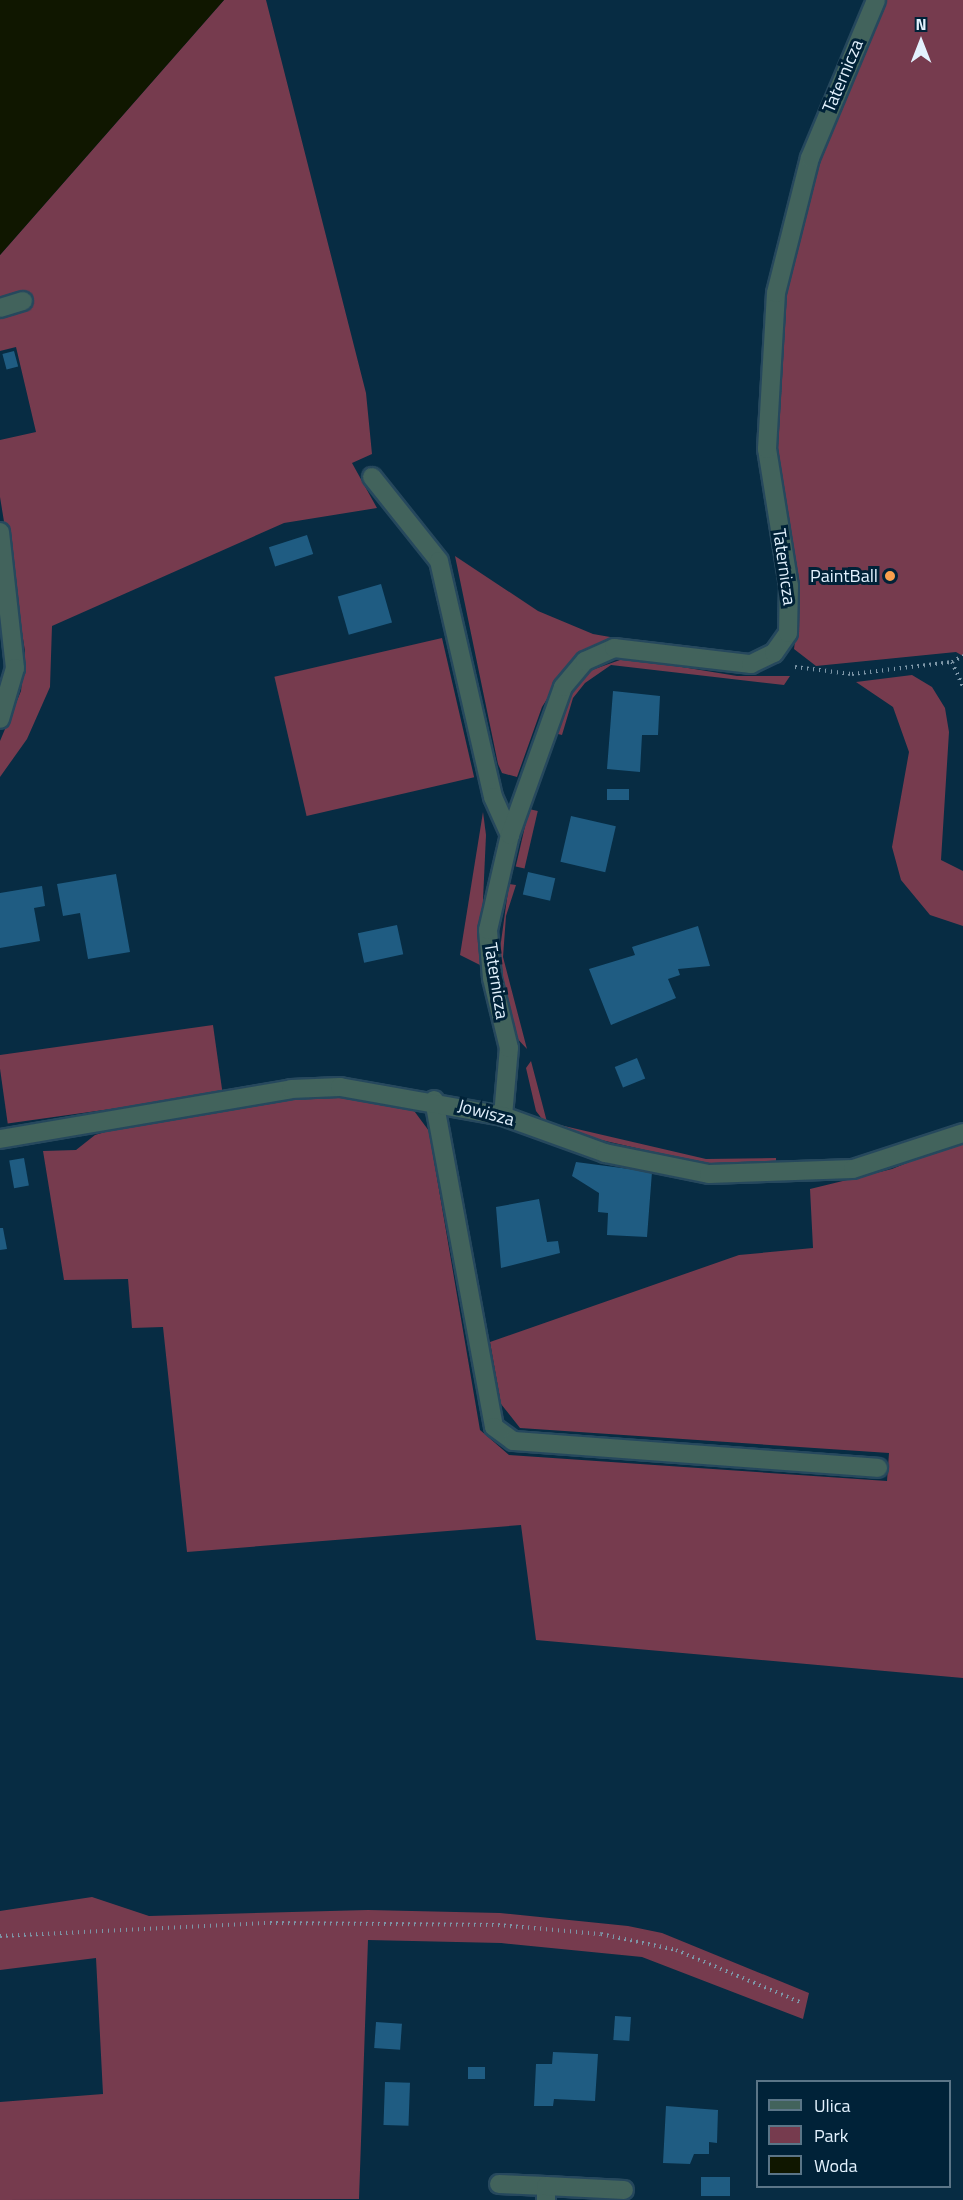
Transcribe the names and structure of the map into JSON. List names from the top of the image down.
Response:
{
  "streets": {
    "street": ["Taternicza", "Jowisza"]
  },
  "crossings": [
    ["Taternicza", "Jowisza"]
  ],
  "places": ["PaintBall"],
  "legend": ["Ulica", "Park", "Woda"],
  "north": "top"
}
